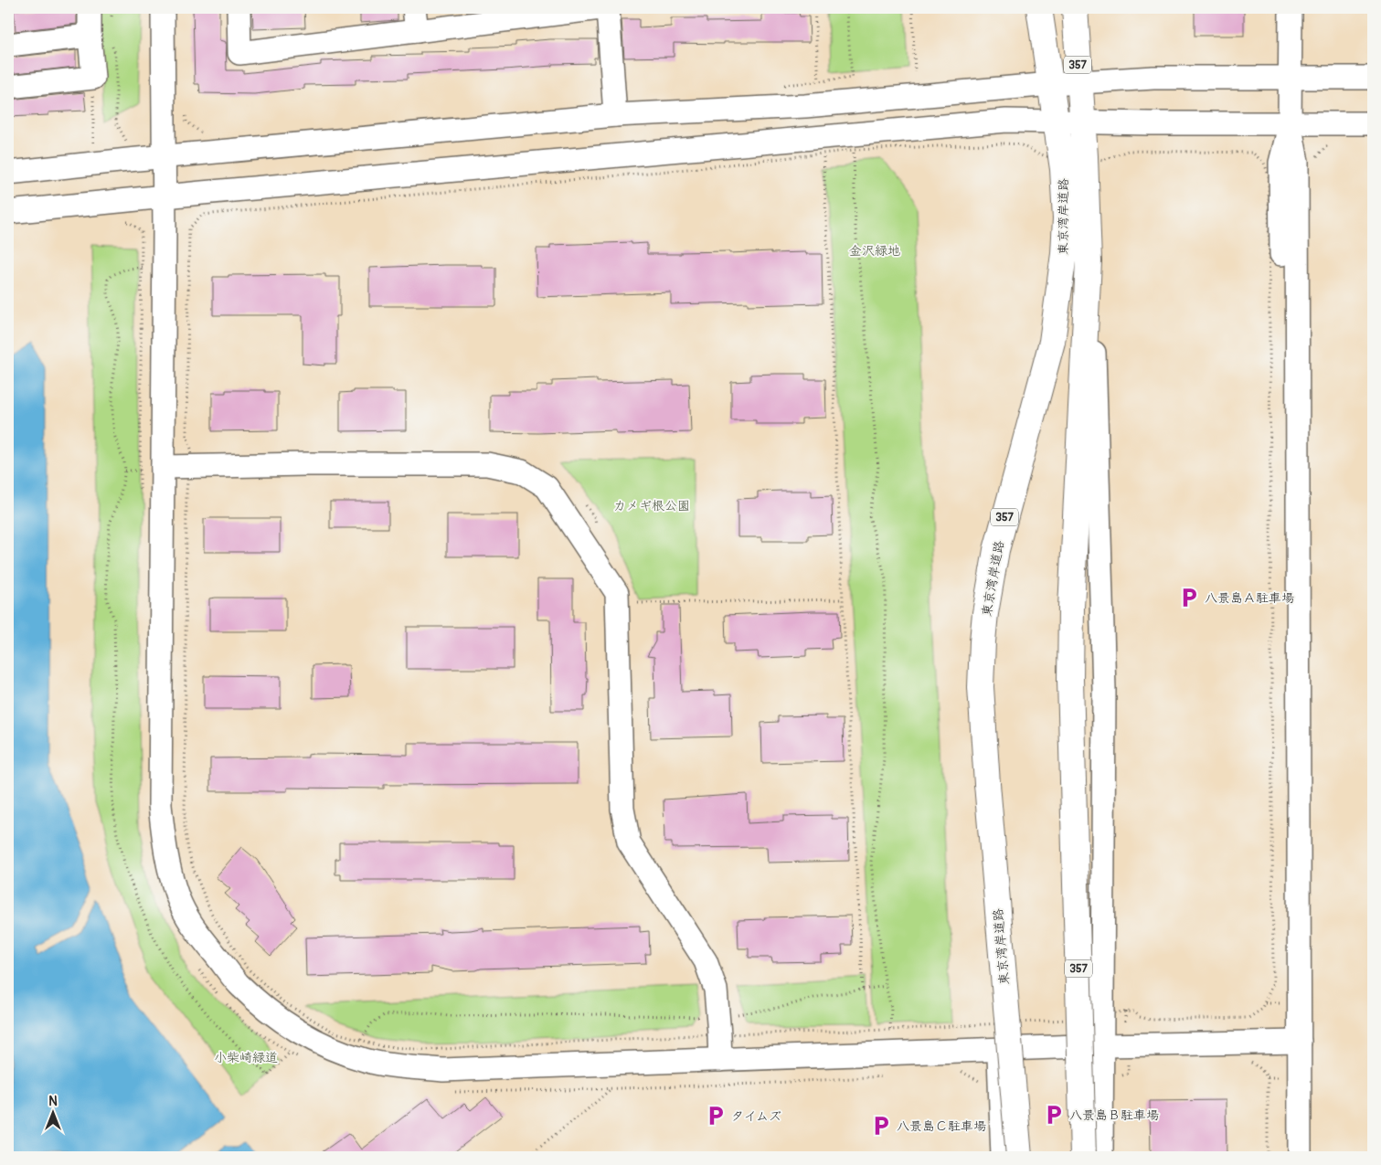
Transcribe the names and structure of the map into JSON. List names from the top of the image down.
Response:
{
  "streets": {
    "highway": ["357", "東京湾岸道路"]
  },
  "parks": ["金沢緑地", "カメギ根公園", "小柴崎緑道"],
  "places": {
    "parking": [
      "八景島Ａ駐車場",
      "八景島Ｂ駐車場",
      "タイムズ",
      "八景島Ｃ駐車場"
    ]
  },
  "north": "top"
}
